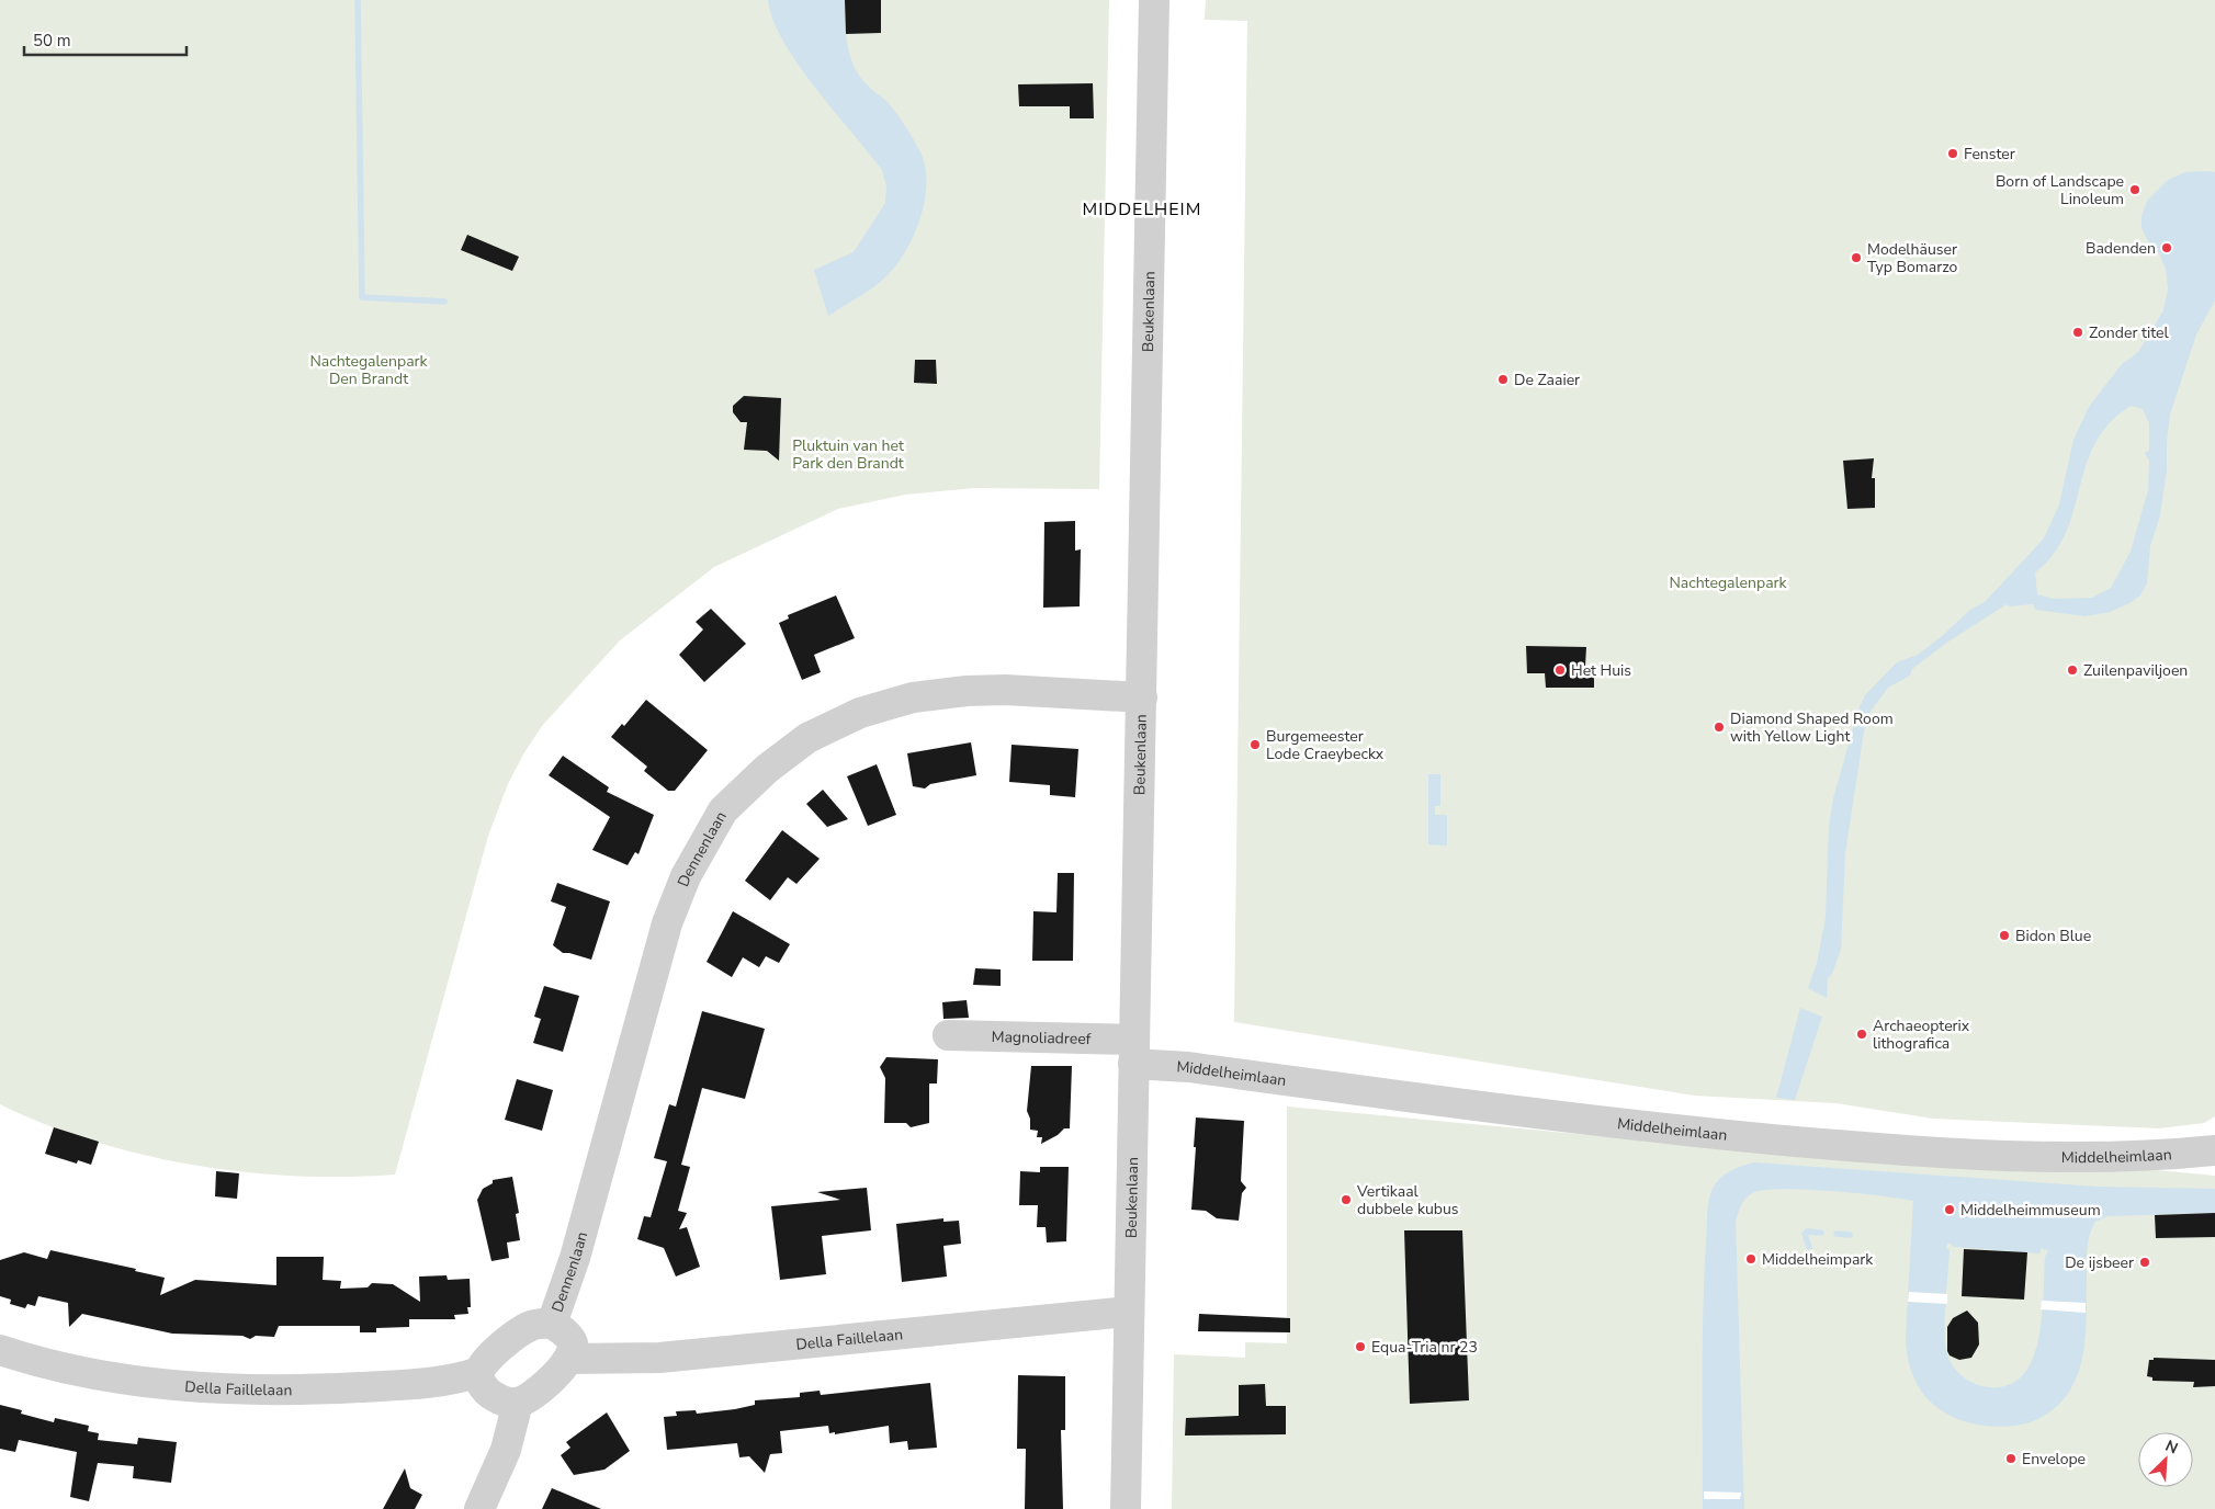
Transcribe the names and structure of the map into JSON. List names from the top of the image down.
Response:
{
  "streets": {
    "street": [
      "Beukenlaan",
      "Dennenlaan",
      "Magnoliadreef",
      "Middelheimlaan",
      "Della Faillelaan"
    ]
  },
  "crossings": [
    ["Beukenlaan", "Dennenlaan"],
    ["Beukenlaan", "Magnoliadreef"],
    ["Beukenlaan", "Middelheimlaan"],
    ["Beukenlaan", "Della Faillelaan"],
    ["Dennenlaan", "Della Faillelaan"],
    ["Magnoliadreef", "Middelheimlaan"]
  ],
  "districts": ["MIDDELHEIM"],
  "parks": ["Nachtegalenpark Den Brandt", "Pluktuin van het Park den Brandt", "Nachtegalenpark"],
  "places": [
    "Fenster",
    "Born of Landscape Linoleum",
    "Badenden",
    "Modelhäuser Typ Bomarzo",
    "Zonder titel",
    "De Zaaier",
    "Het Huis",
    "Zuilenpaviljoen",
    "Diamond Shaped Room with Yellow Light",
    "Burgemeester Lode Craeybeckx",
    "Bidon Blue",
    "Archaeopterix lithografica",
    "Vertikaal dubbele kubus",
    "Middelheimmuseum",
    "Middelheimpark",
    "De ijsbeer",
    "Equa-Tria nr 23",
    "Envelope"
  ],
  "scale_bar": "50 m",
  "north": "top right"
}
